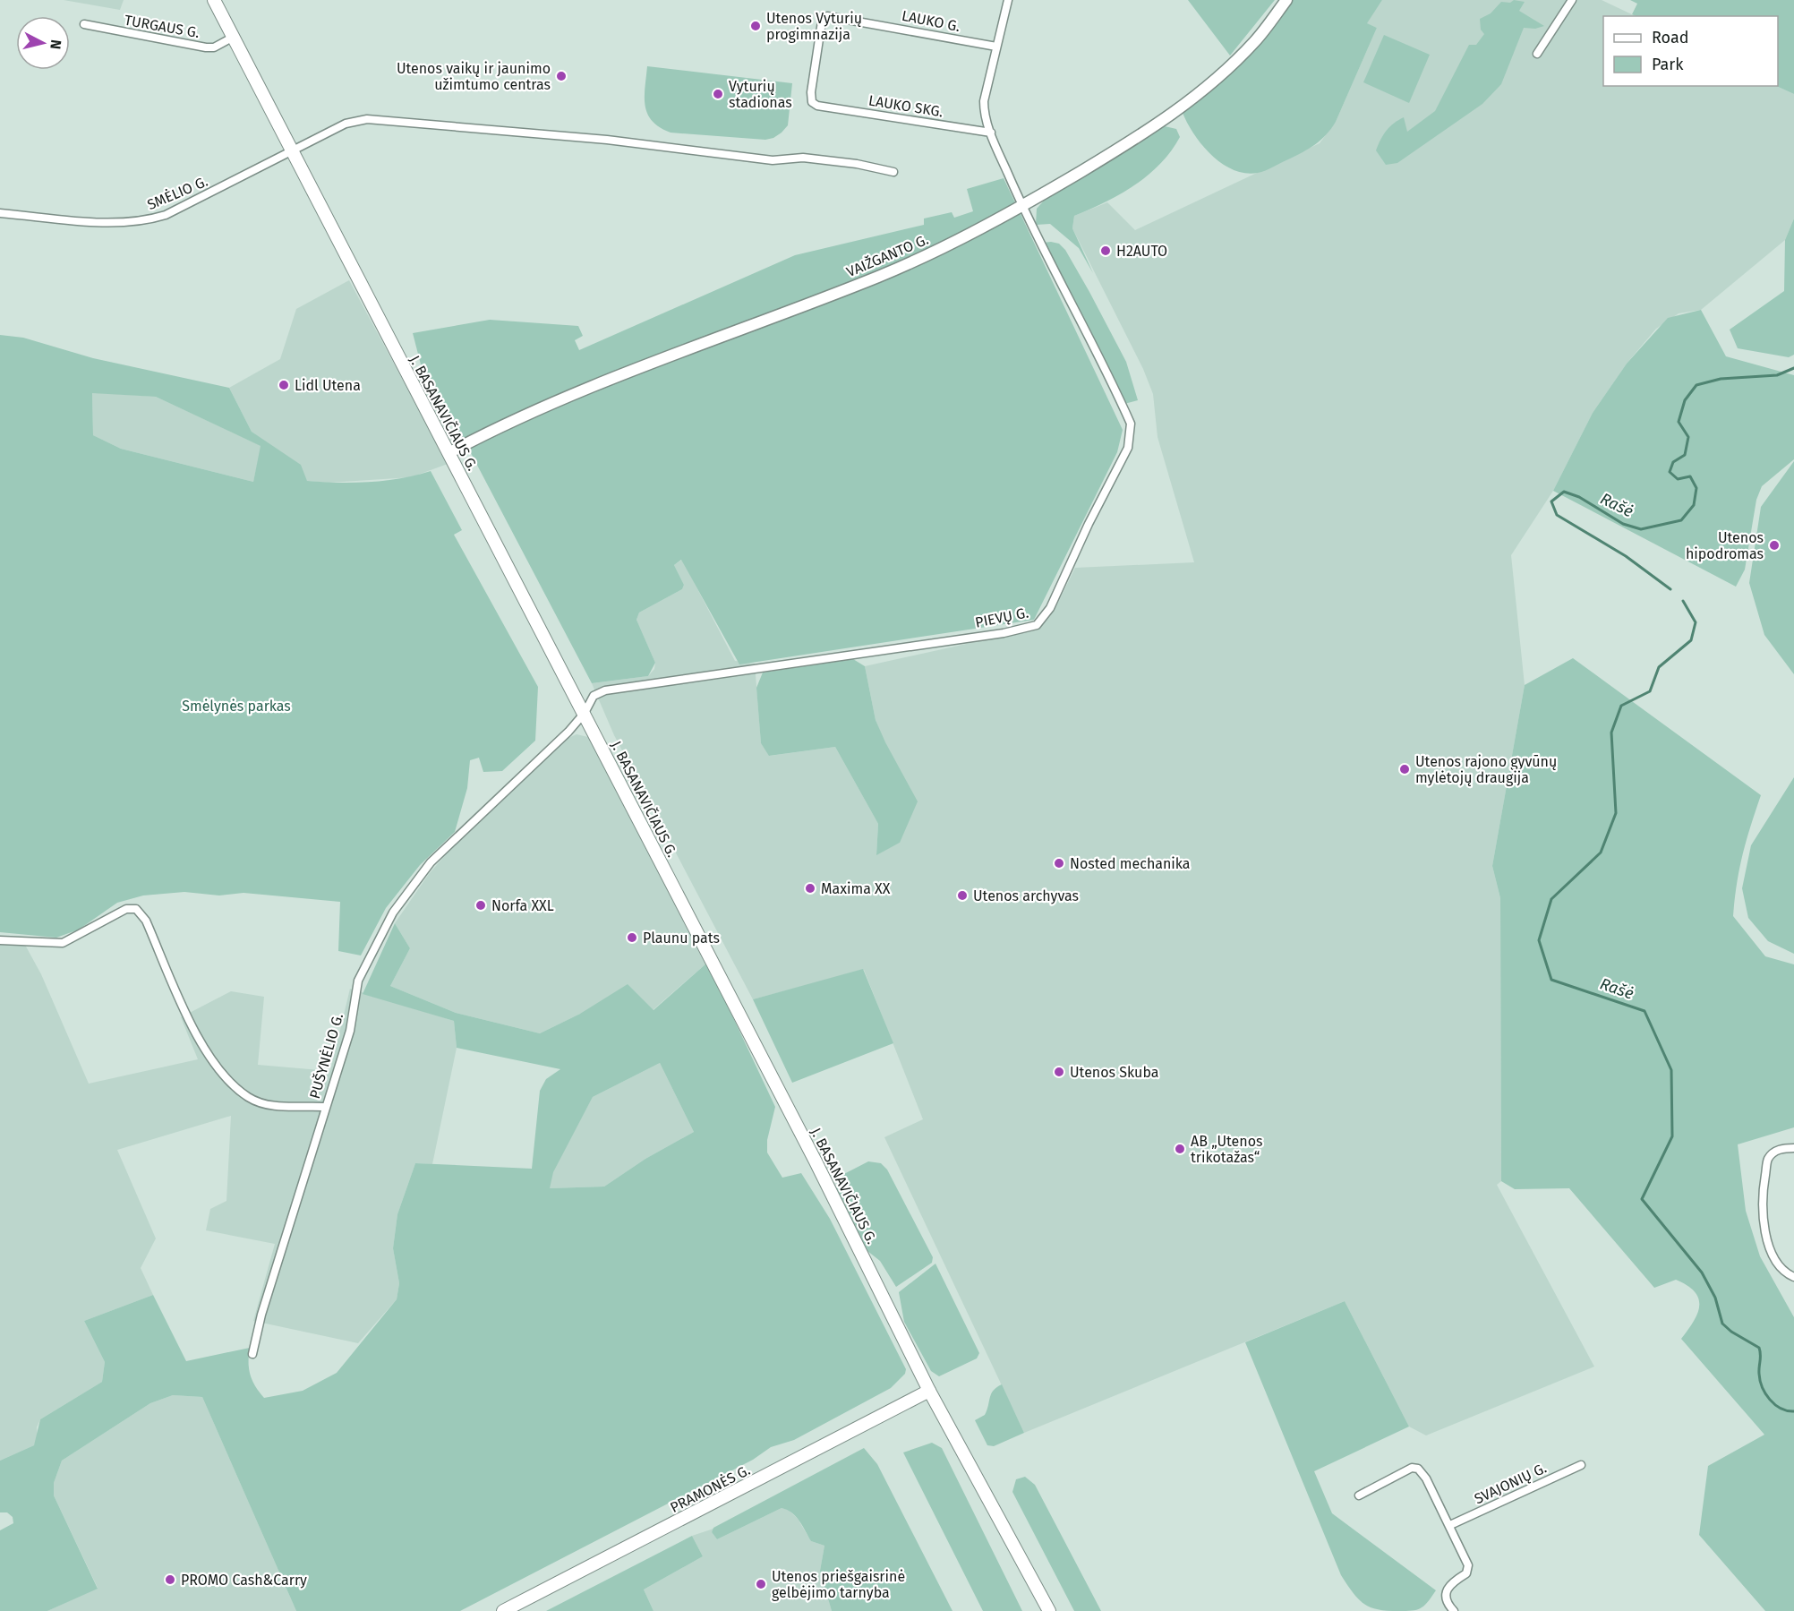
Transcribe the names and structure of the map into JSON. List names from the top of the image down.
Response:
{
  "streets": {
    "main road": ["VAIŽGANTO G.", "J. BASANAVIČIAUS G.", "PRAMONĖS G."],
    "street": [
      "LAUKO G.",
      "TURGAUS G.",
      "LAUKO SKG.",
      "SMĖLIO G.",
      "PIEVŲ G.",
      "PUŠYNĖLIO G.",
      "SVAJONIŲ G."
    ]
  },
  "crossings": [
    ["LAUKO G.", "LAUKO SKG."],
    ["LAUKO G.", "PIEVŲ G."],
    ["TURGAUS G.", "J. BASANAVIČIAUS G."],
    ["LAUKO SKG.", "PIEVŲ G."],
    ["SMĖLIO G.", "J. BASANAVIČIAUS G."],
    ["VAIŽGANTO G.", "J. BASANAVIČIAUS G."],
    ["VAIŽGANTO G.", "PIEVŲ G."],
    ["J. BASANAVIČIAUS G.", "PIEVŲ G."],
    ["J. BASANAVIČIAUS G.", "PUŠYNĖLIO G."],
    ["J. BASANAVIČIAUS G.", "PRAMONĖS G."],
    ["PIEVŲ G.", "PUŠYNĖLIO G."]
  ],
  "water": ["Rašė"],
  "parks": ["Smėlynės parkas"],
  "places": [
    "Utenos Vyturių progimnazija",
    "Utenos vaikų ir jaunimo užimtumo centras",
    "Vyturių stadionas",
    "H2AUTO",
    "Lidl Utena",
    "Utenos hipodromas",
    "Utenos rajono gyvūnų mylėtojų draugija",
    "Nosted mechanika",
    "Maxima XX",
    "Utenos archyvas",
    "Norfa XXL",
    "Plaunu pats",
    "Utenos Skuba",
    "AB „Utenos trikotažas“",
    "PROMO Cash&Carry",
    "Utenos priešgaisrinė gelbėjimo tarnyba"
  ],
  "legend": ["Road", "Park"],
  "north": "right"
}
